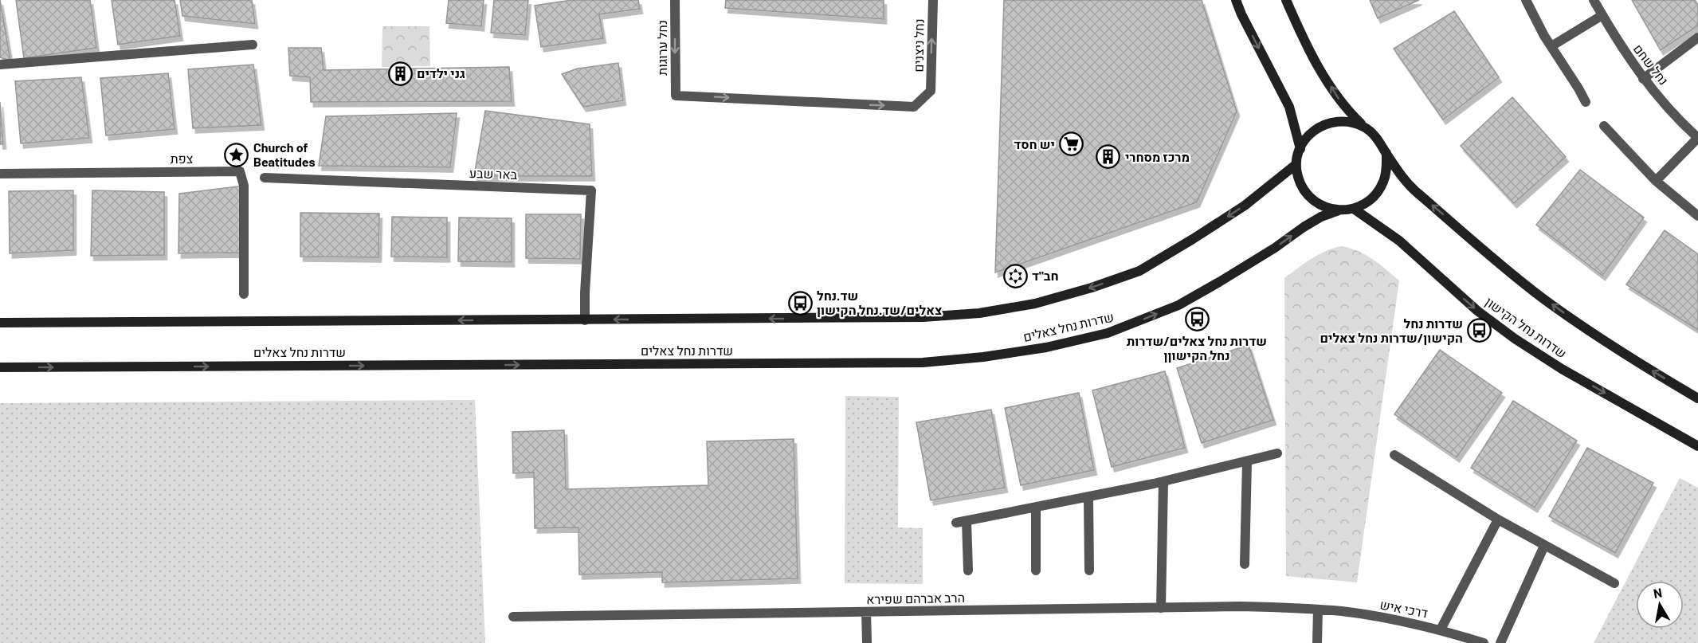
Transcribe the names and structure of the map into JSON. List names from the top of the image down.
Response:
{
  "streets": {
    "main road": ["שדרות נחל צאלים", "שדרות נחל הקישון"],
    "street": [
      "נחל ניצנים",
      "נחל ערוגות",
      "נחל שחם",
      "צפת",
      "באר שבע",
      "הרב אברהם שפירא",
      "דרכי איש"
    ]
  },
  "crossings": [
    ["נחל ניצנים", "נחל ערוגות"],
    ["שדרות נחל צאלים", "שדרות נחל הקישון"],
    ["הרב אברהם שפירא", "דרכי איש"]
  ],
  "one_way": ["נחל ניצנים"],
  "places": {
    "building": ["גני ילדים", "מרכז מסחרי"],
    "supermarket": ["יש חסד"],
    "place": ["Church of Beatitudes"],
    "synagogue": ["חב\"ד"],
    "bus stop": ["שד.נחל צאלים/שד.נחל הקישון", "שדרות נחל צאלים/שדרות נחל הקישוןן", "שדרות נחל הקישון/שדרות נחל צאלים"]
  },
  "north": "top"
}
